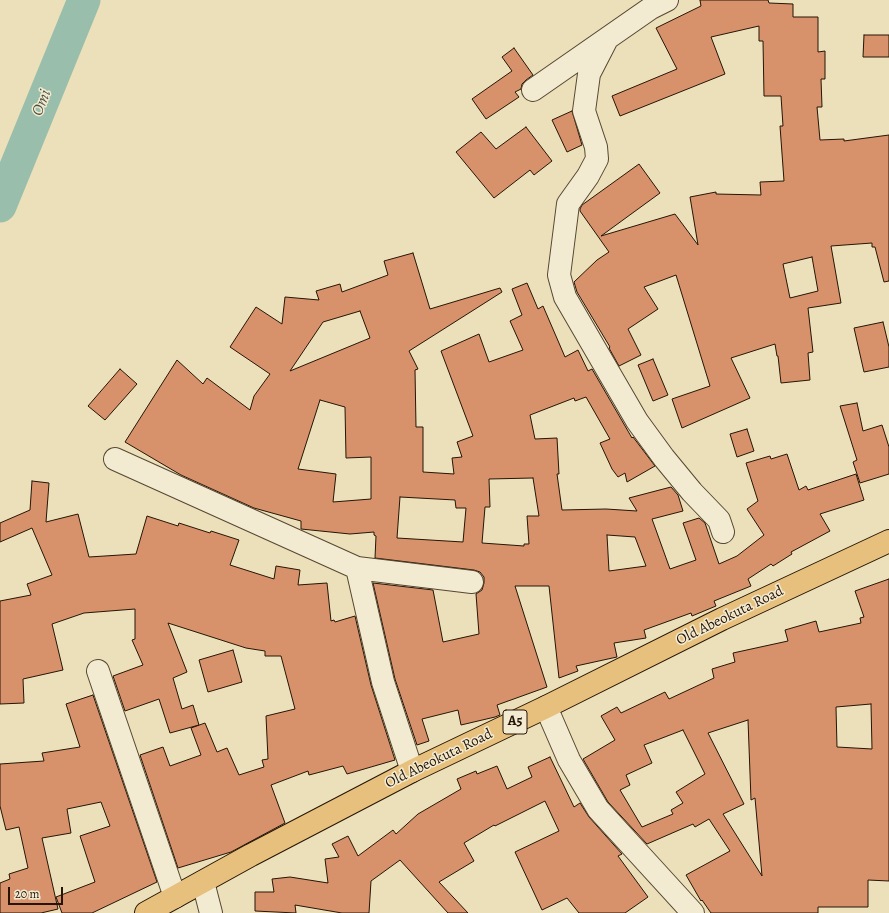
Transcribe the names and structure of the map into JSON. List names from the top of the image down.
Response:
{
  "streets": {
    "highway": ["Old Abeokuta Road", "A5"]
  },
  "water": ["Omi"],
  "scale_bar": "20 m"
}
